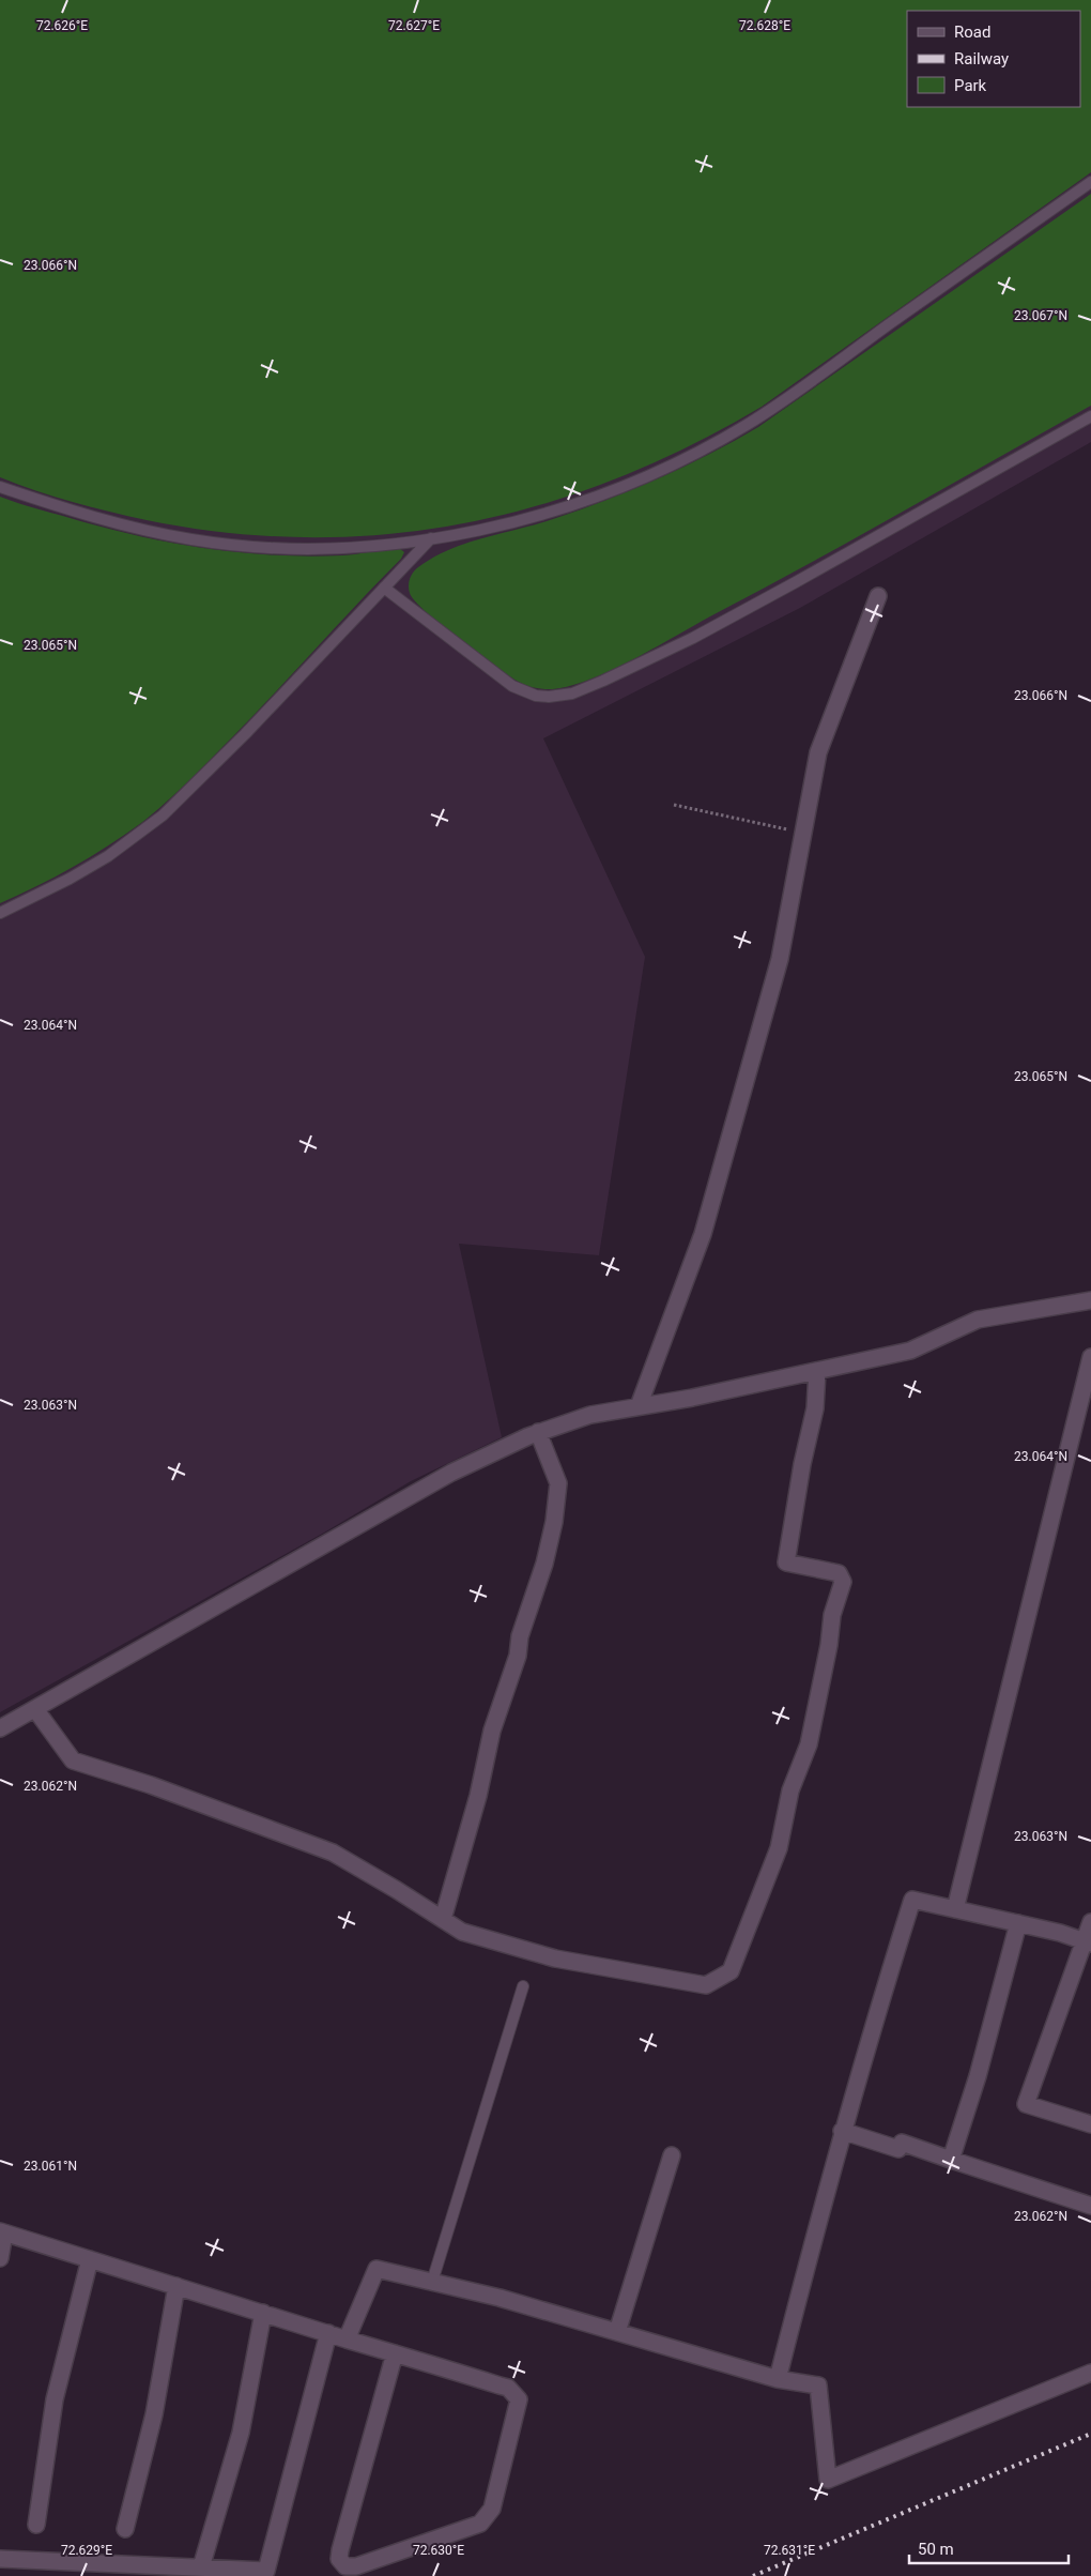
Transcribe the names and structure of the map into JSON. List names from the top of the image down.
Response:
{
  "legend": ["Road", "Railway", "Park"],
  "scale_bar": "50 m",
  "coordinates": [
    "72.628°E",
    "72.626°E",
    "72.627°E",
    "23.066°N",
    "23.067°N",
    "23.065°N",
    "23.064°N",
    "23.063°N",
    "23.062°N",
    "23.061°N",
    "72.629°E",
    "72.630°E",
    "72.631°E"
  ]
}
